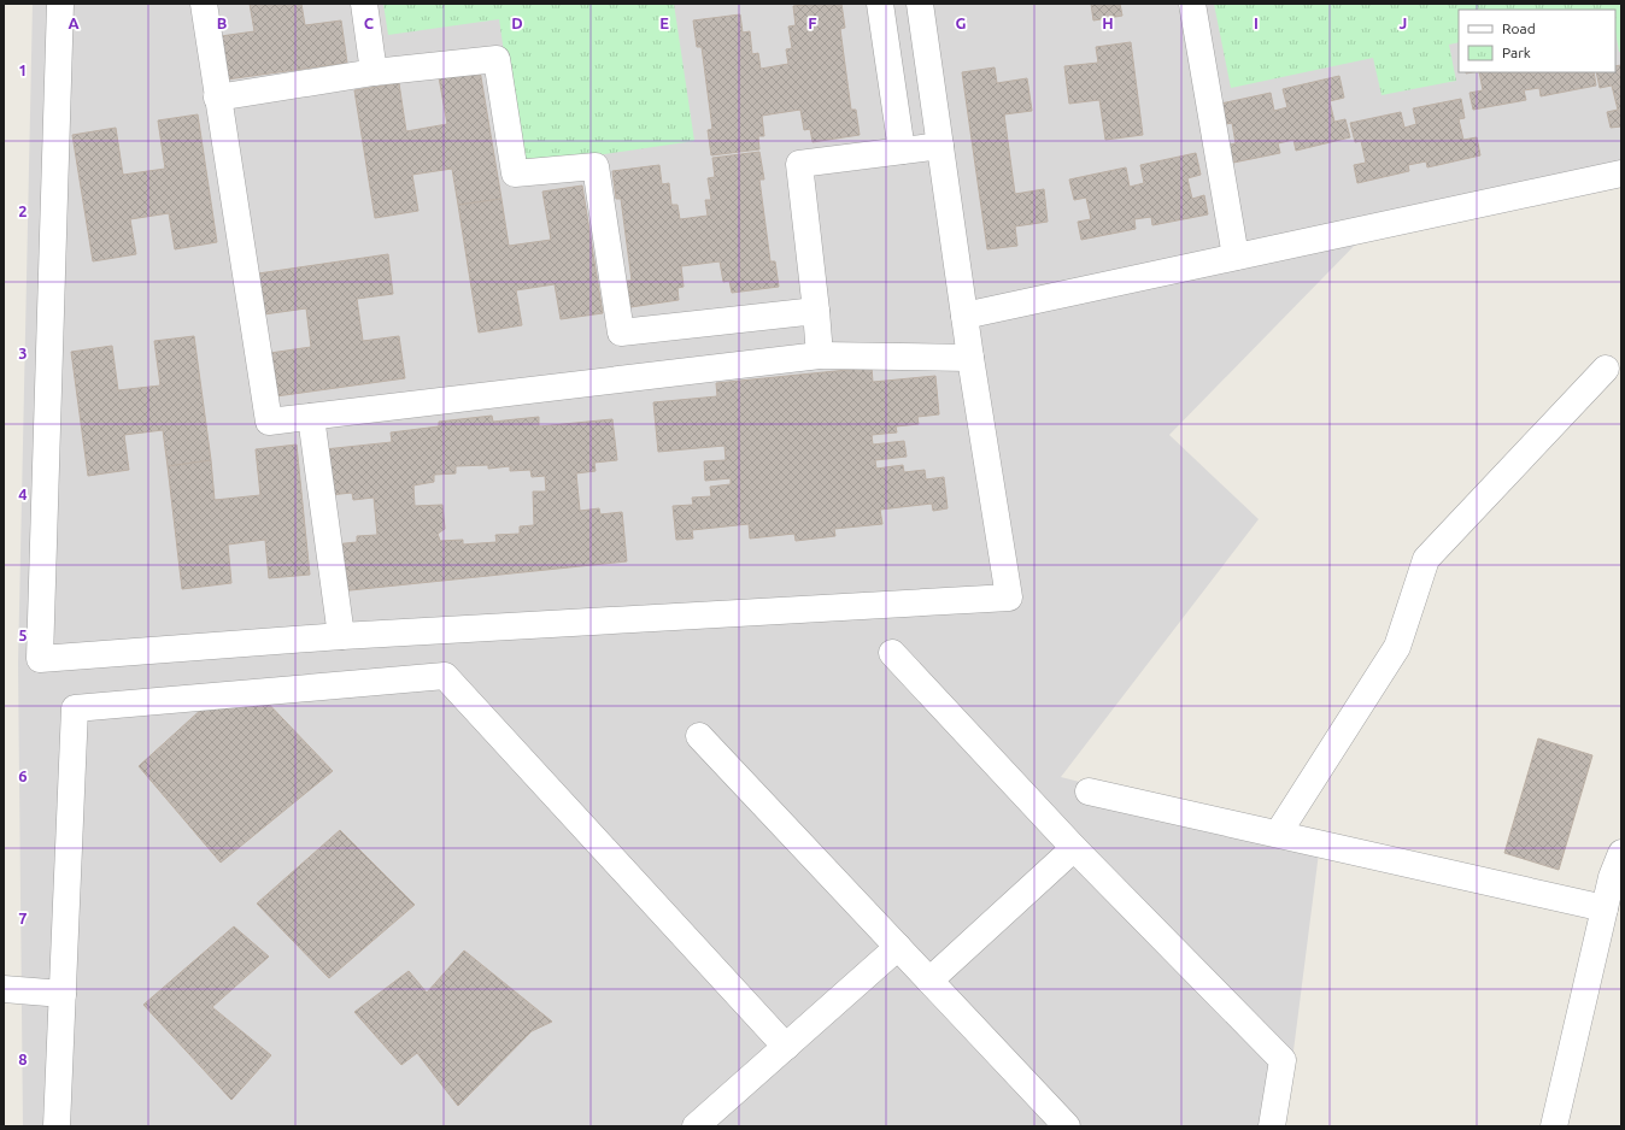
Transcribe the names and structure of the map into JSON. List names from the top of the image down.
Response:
{
  "legend": ["Road", "Park"],
  "grid": {
    "columns": [
      "A",
      "B",
      "C",
      "D",
      "E",
      "F",
      "G",
      "H",
      "I",
      "J"
    ],
    "rows": [
      "1",
      "2",
      "3",
      "4",
      "5",
      "6",
      "7",
      "8"
    ]
  }
}
